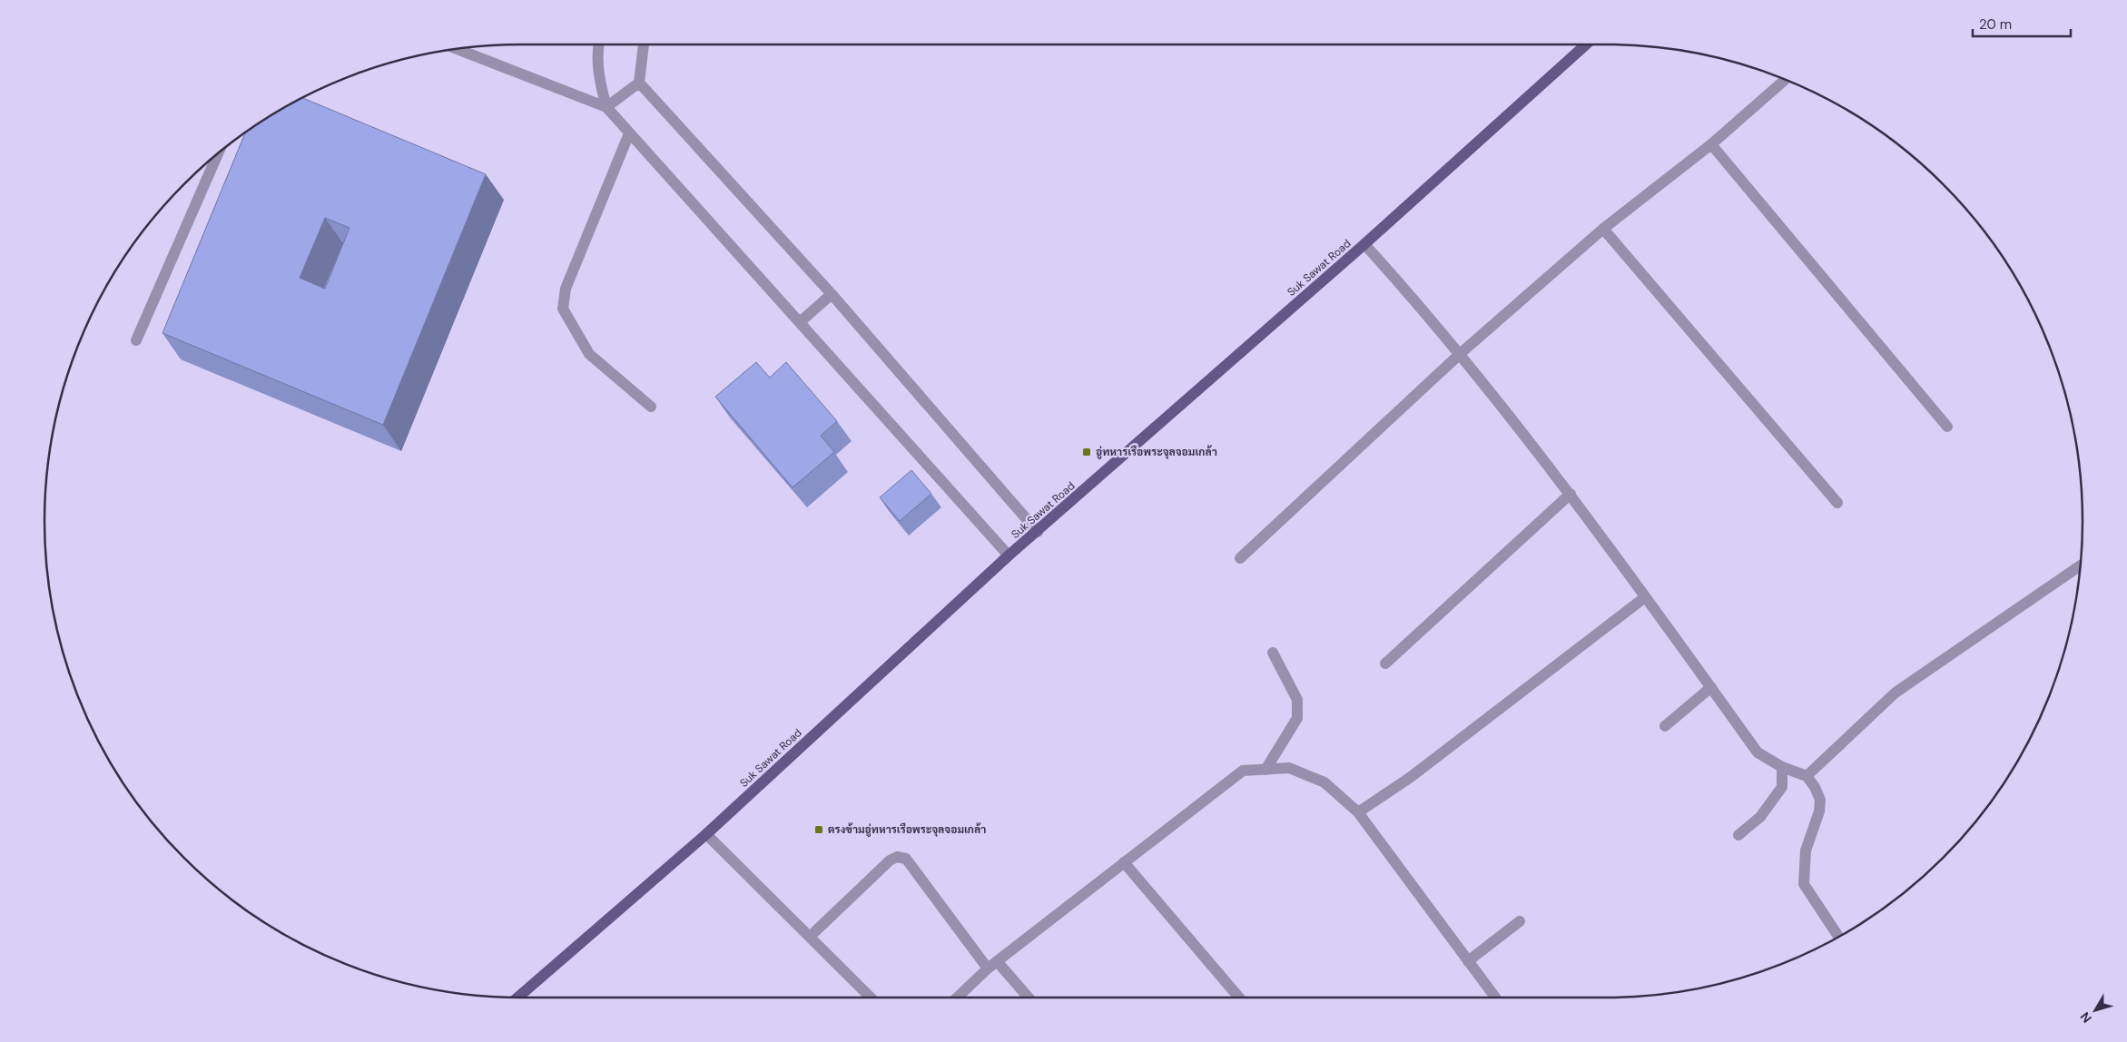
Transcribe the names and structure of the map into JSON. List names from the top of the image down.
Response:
{
  "streets": {
    "main road": ["Suk Sawat Road"]
  },
  "places": {
    "transit": ["อู่ทหารเรือพระจุลจอมเกล้า", "ตรงข้ามอู่ทหารเรือพระจุลจอมเกล้า"]
  },
  "scale_bar": "20 m",
  "north": "bottom left"
}
